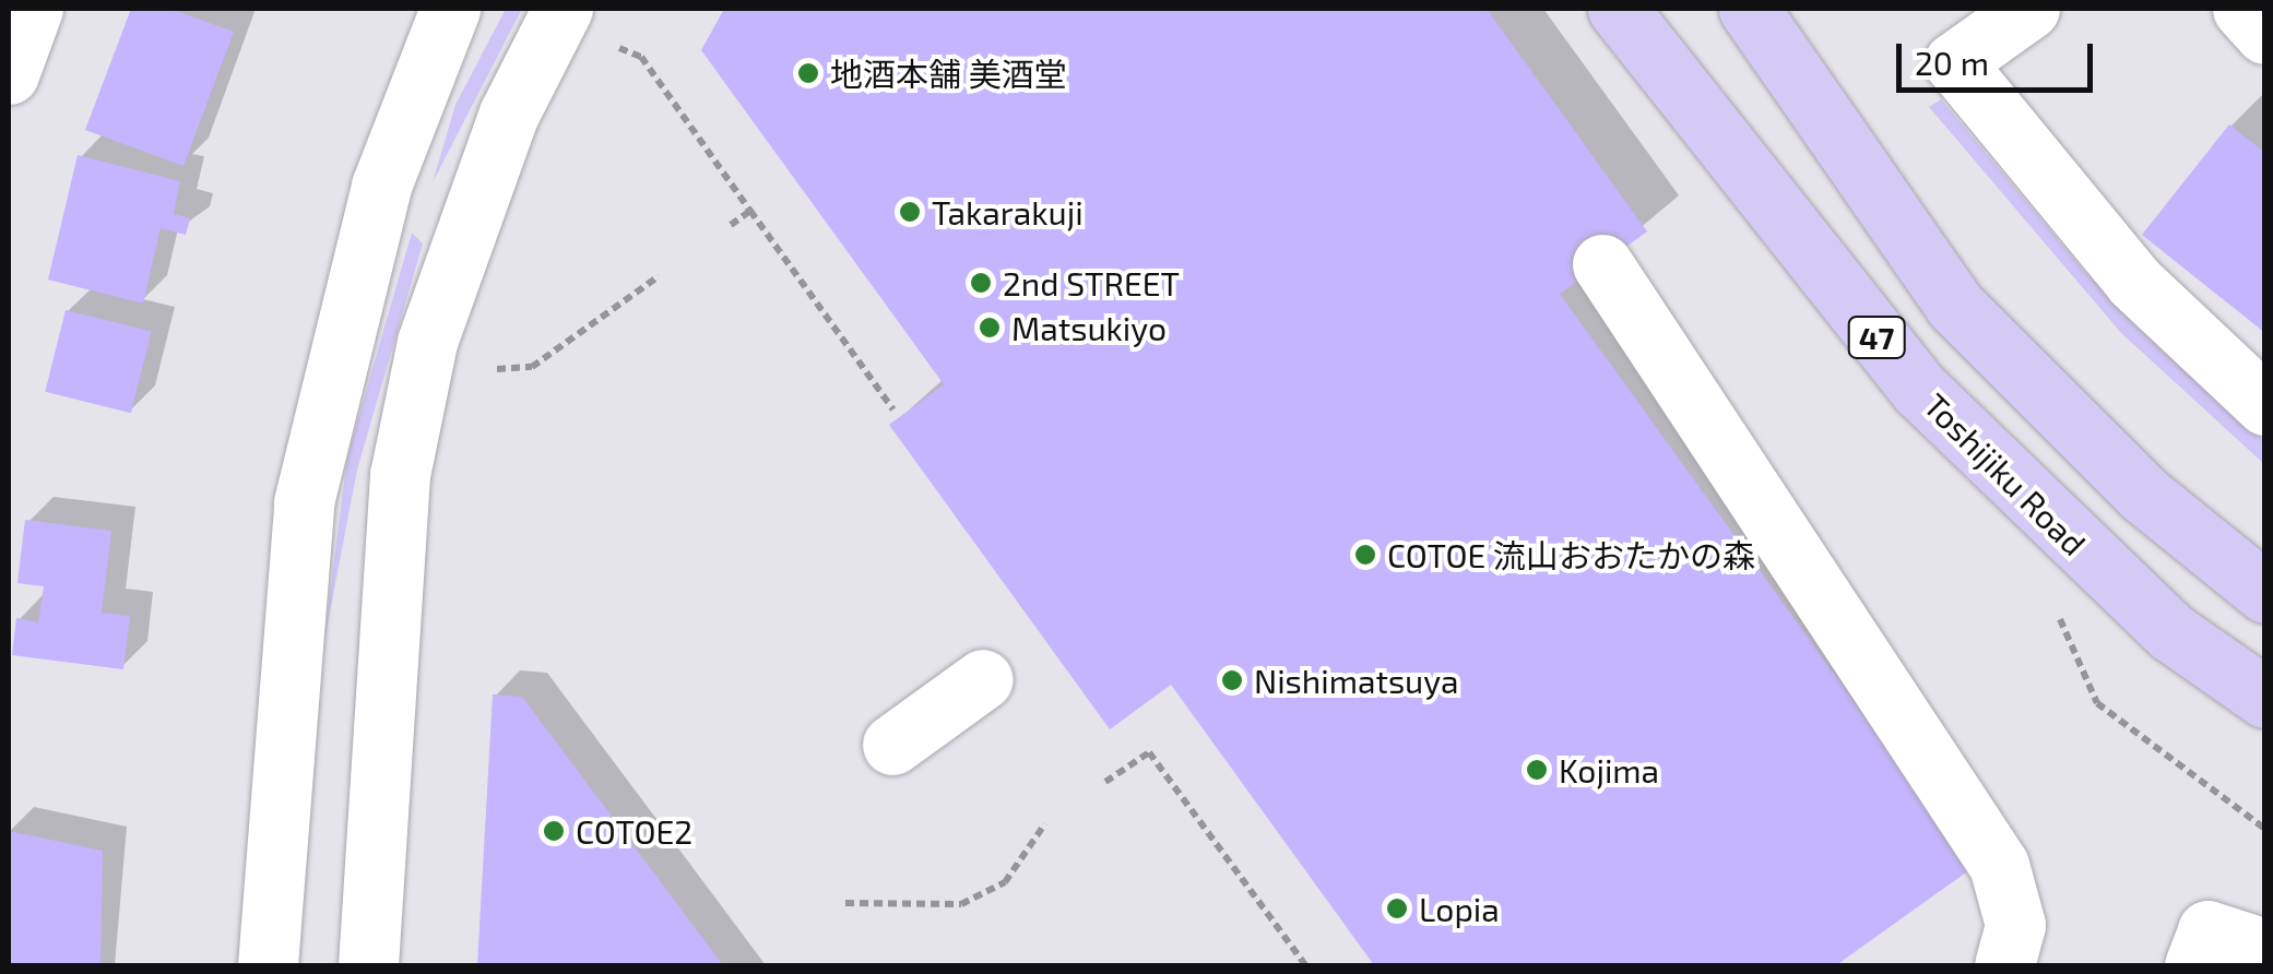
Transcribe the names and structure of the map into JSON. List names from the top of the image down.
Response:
{
  "streets": {
    "main road": ["47", "Toshijiku Road"]
  },
  "places": [
    "地酒本舗 美酒堂",
    "Takarakuji",
    "2nd STREET",
    "Matsukiyo",
    "COTOE 流山おおたかの森",
    "Nishimatsuya",
    "Kojima",
    "COTOE2",
    "Lopia"
  ],
  "scale_bar": "20 m"
}
